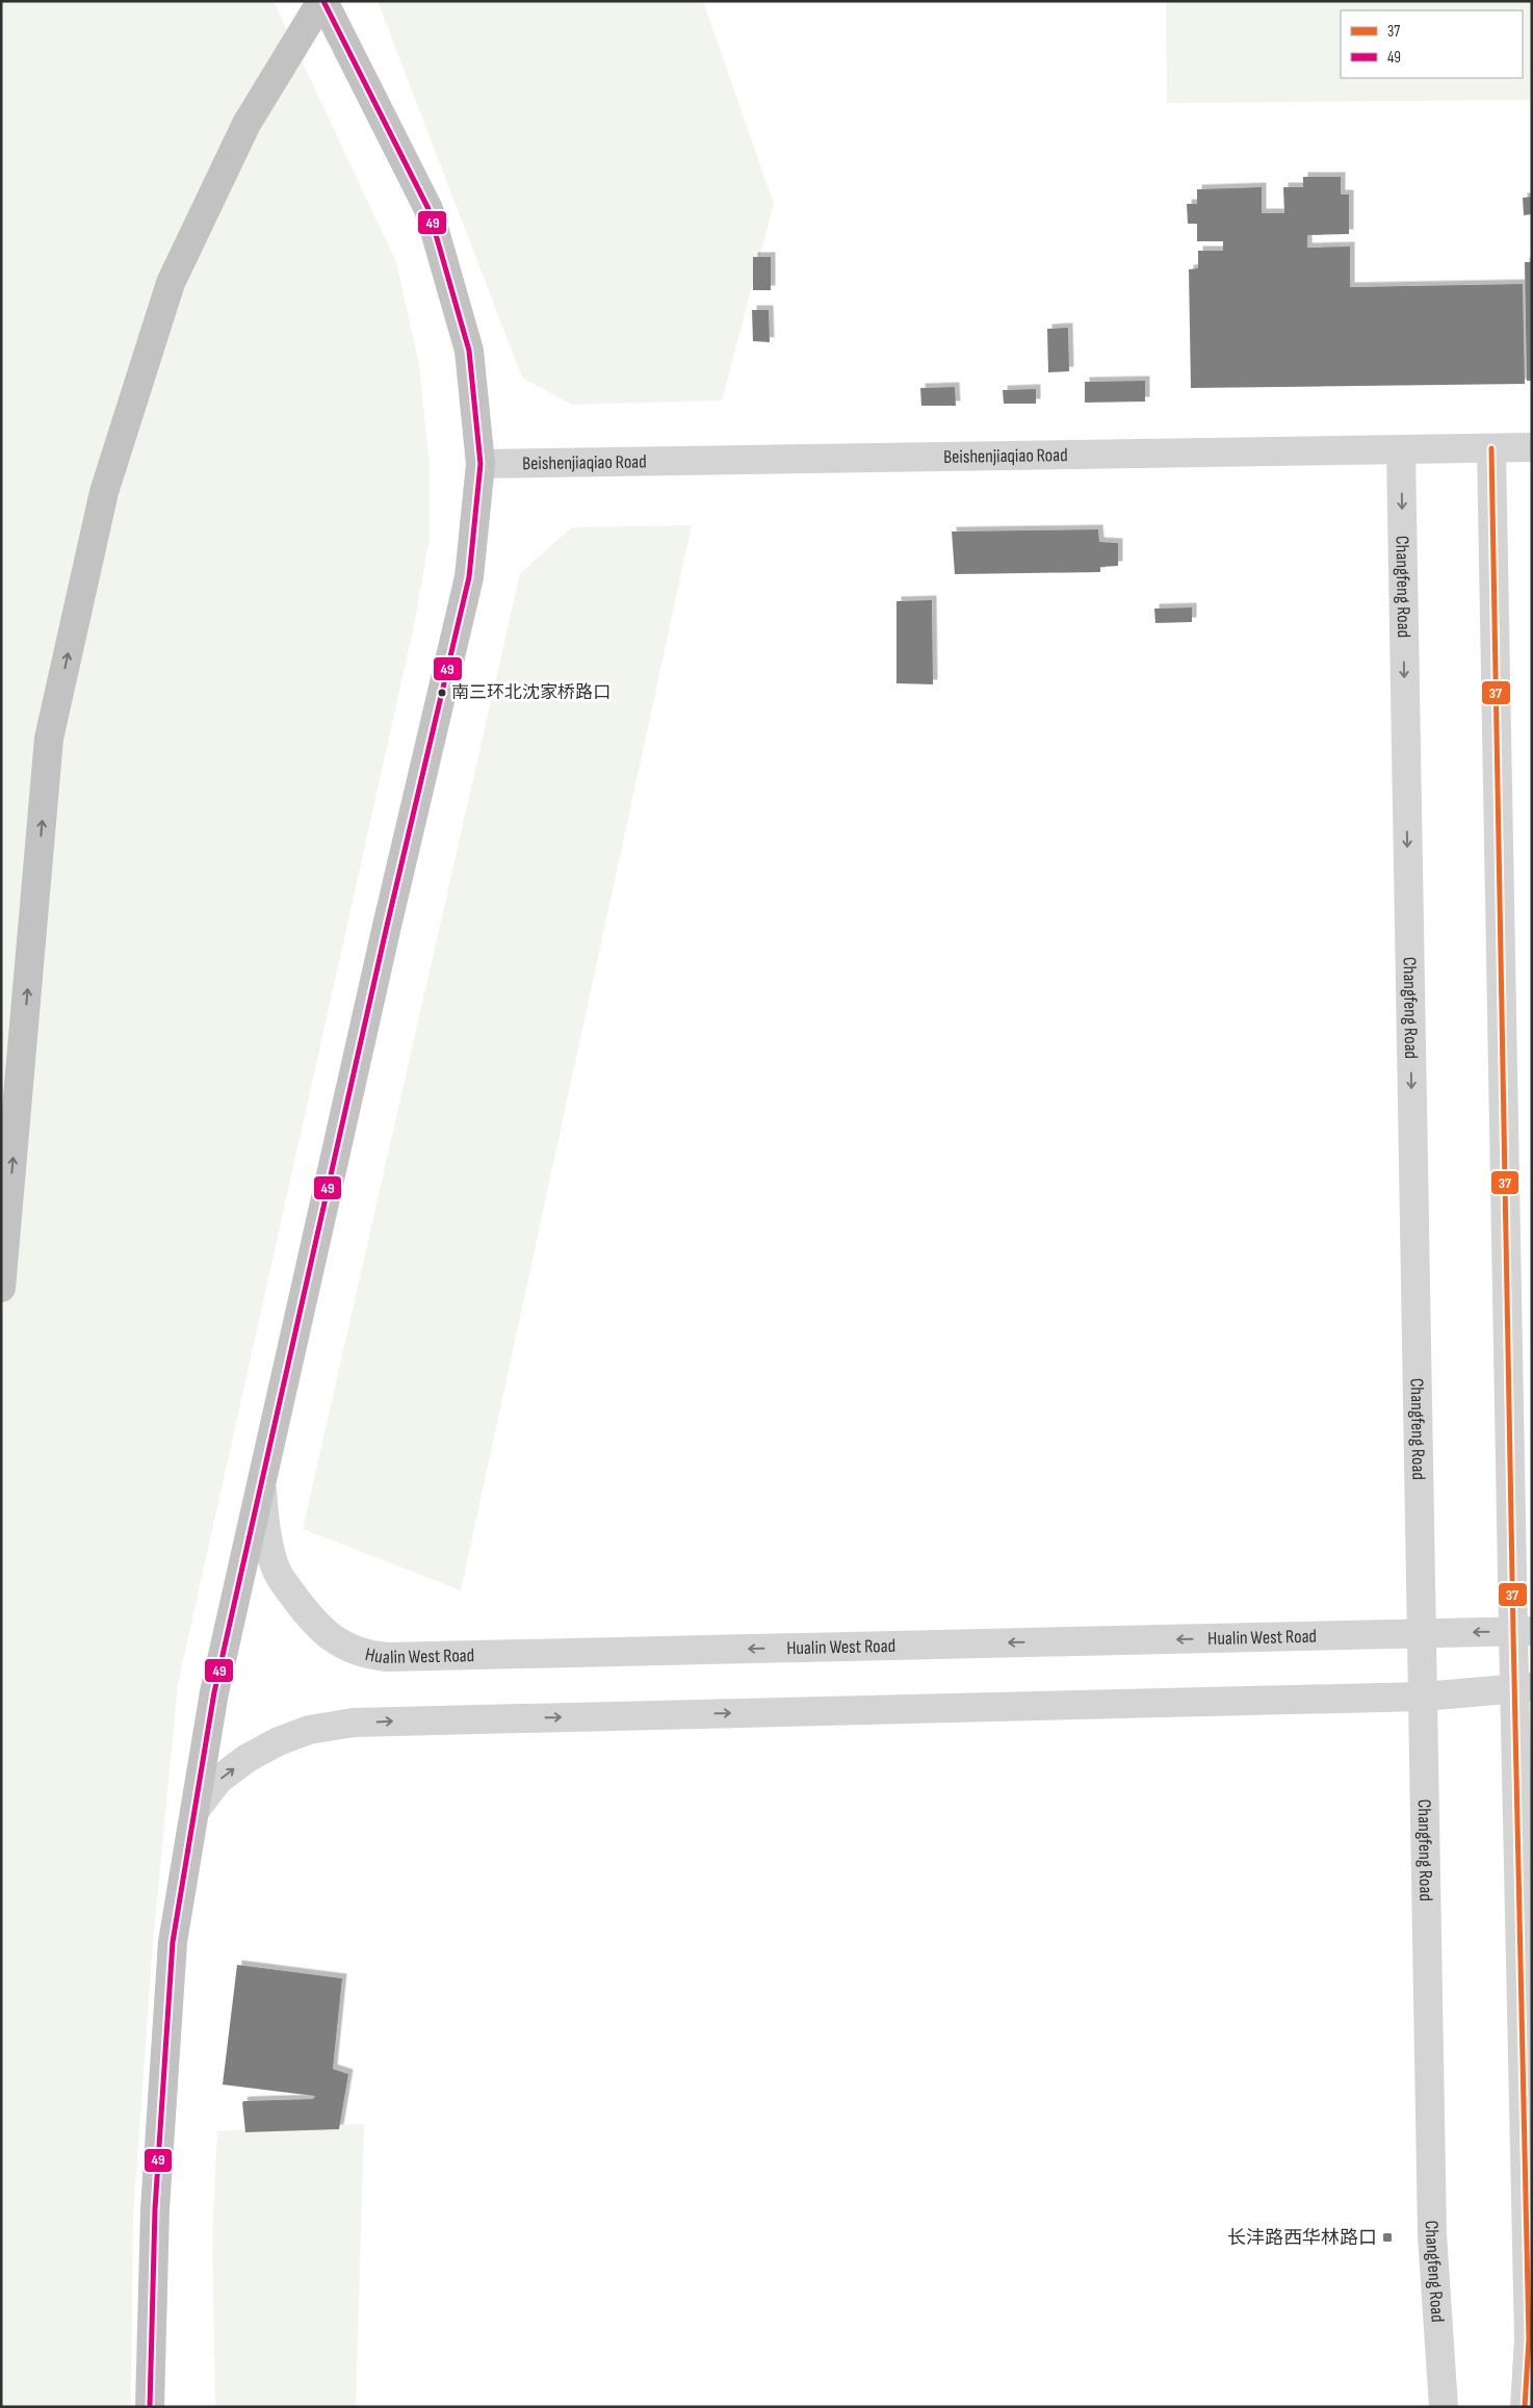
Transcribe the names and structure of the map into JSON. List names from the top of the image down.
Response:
{
  "streets": {
    "street": ["Beishenjiaqiao Road", "Changfeng Road", "Hualin West Road"]
  },
  "crossings": [
    ["Beishenjiaqiao Road", "Changfeng Road"],
    ["Changfeng Road", "Hualin West Road"]
  ],
  "places": {
    "other": ["南三环北沈家桥路口"],
    "transit": ["长沣路西华林路口"]
  },
  "lines": ["transit line 49", "transit line 37"],
  "legend": ["37", "49"]
}
